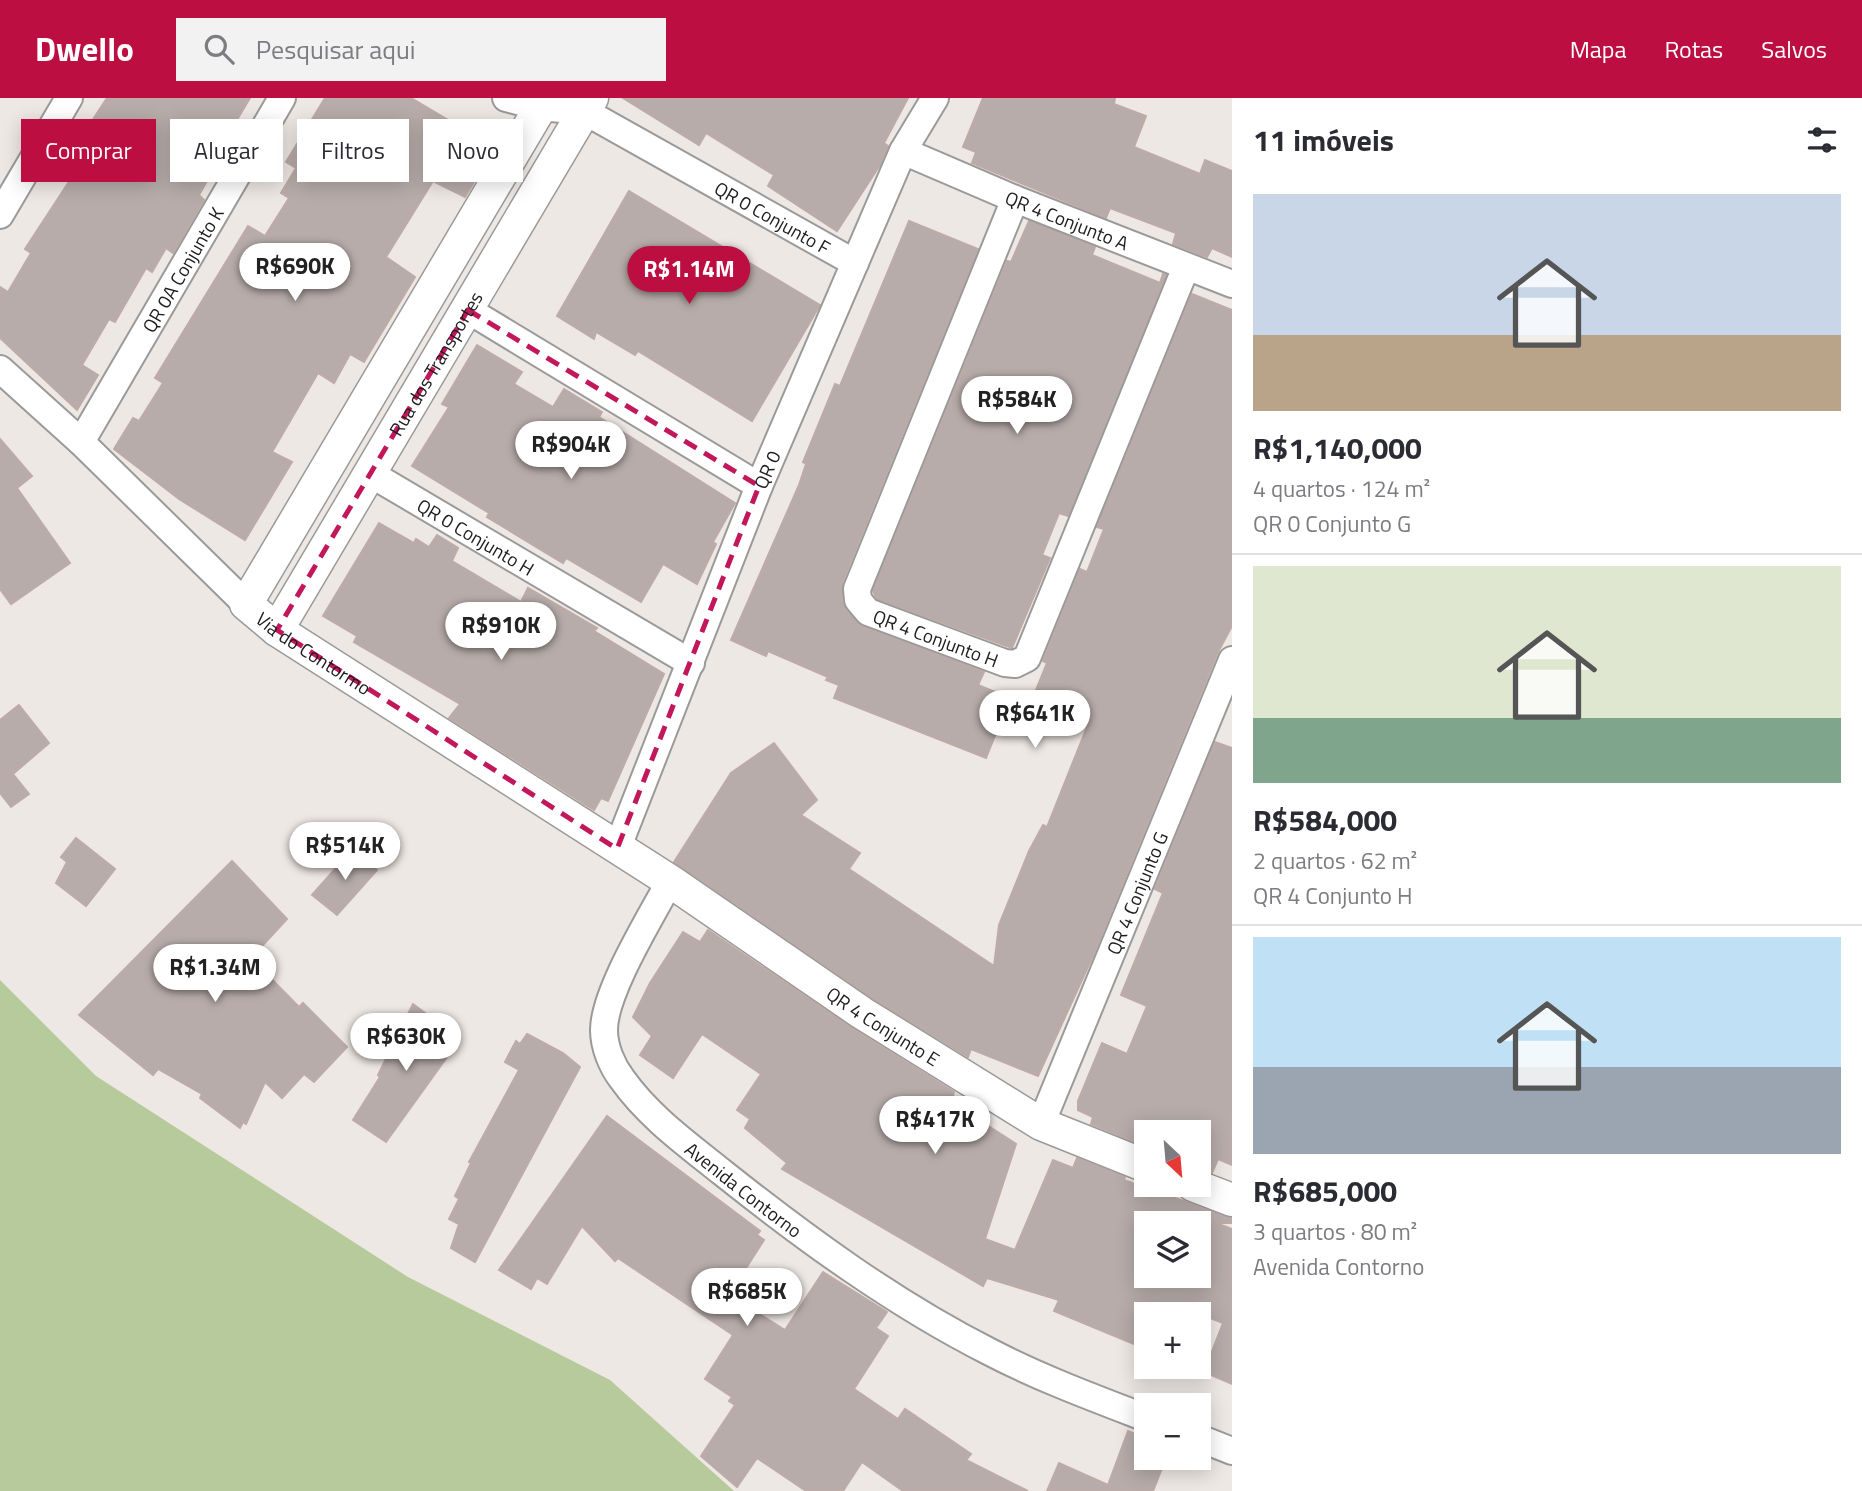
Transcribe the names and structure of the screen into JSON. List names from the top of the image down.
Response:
{
  "streets": {
    "street": [
      "QR 0 Conjunto F",
      "QR 4 Conjunto A",
      "QR 0A Conjunto K",
      "Rua dos Transportes",
      "QR 0",
      "QR 0 Conjunto H",
      "QR 4 Conjunto H",
      "Via do Contormo",
      "QR 4 Conjunto G",
      "QR 4 Conjunto E",
      "Avenida Contorno"
    ]
  },
  "crossings": [
    ["QR 0 Conjunto F", "Rua dos Transportes"],
    ["QR 0 Conjunto F", "QR 0"],
    ["QR 4 Conjunto A", "QR 0"],
    ["QR 4 Conjunto A", "QR 4 Conjunto H"],
    ["QR 0A Conjunto K", "Via do Contormo"],
    ["Rua dos Transportes", "QR 0 Conjunto H"],
    ["Rua dos Transportes", "Via do Contormo"],
    ["QR 0", "QR 0 Conjunto H"],
    ["QR 0", "Via do Contormo"],
    ["Via do Contormo", "QR 4 Conjunto E"],
    ["Via do Contormo", "Avenida Contorno"],
    ["QR 4 Conjunto G", "QR 4 Conjunto E"],
    ["QR 4 Conjunto E", "Avenida Contorno"]
  ],
  "north": "bottom right",
  "page": {
    "header": "Dwello",
    "search": "Pesquisar aqui",
    "nav": ["Mapa", "Rotas", "Salvos"],
    "heading": "11 imóveis",
    "chip": [
      "Comprar",
      "Alugar",
      "Filtros",
      "Novo"
    ],
    "list": [
      {
        "name": "R$1,140,000",
        "note": "4 quartos · 124 m² · QR 0 Conjunto G"
      },
      {
        "name": "R$584,000",
        "note": "2 quartos · 62 m² · QR 4 Conjunto H"
      },
      {
        "name": "R$685,000",
        "note": "3 quartos · 80 m² · Avenida Contorno"
      }
    ],
    "price": [
      "R$690K",
      "R$1.14M",
      "R$584K",
      "R$904K",
      "R$910K",
      "R$641K",
      "R$514K",
      "R$1.34M",
      "R$630K",
      "R$417K",
      "R$685K"
    ],
    "map_buttons": ["+", "−"]
  }
}
